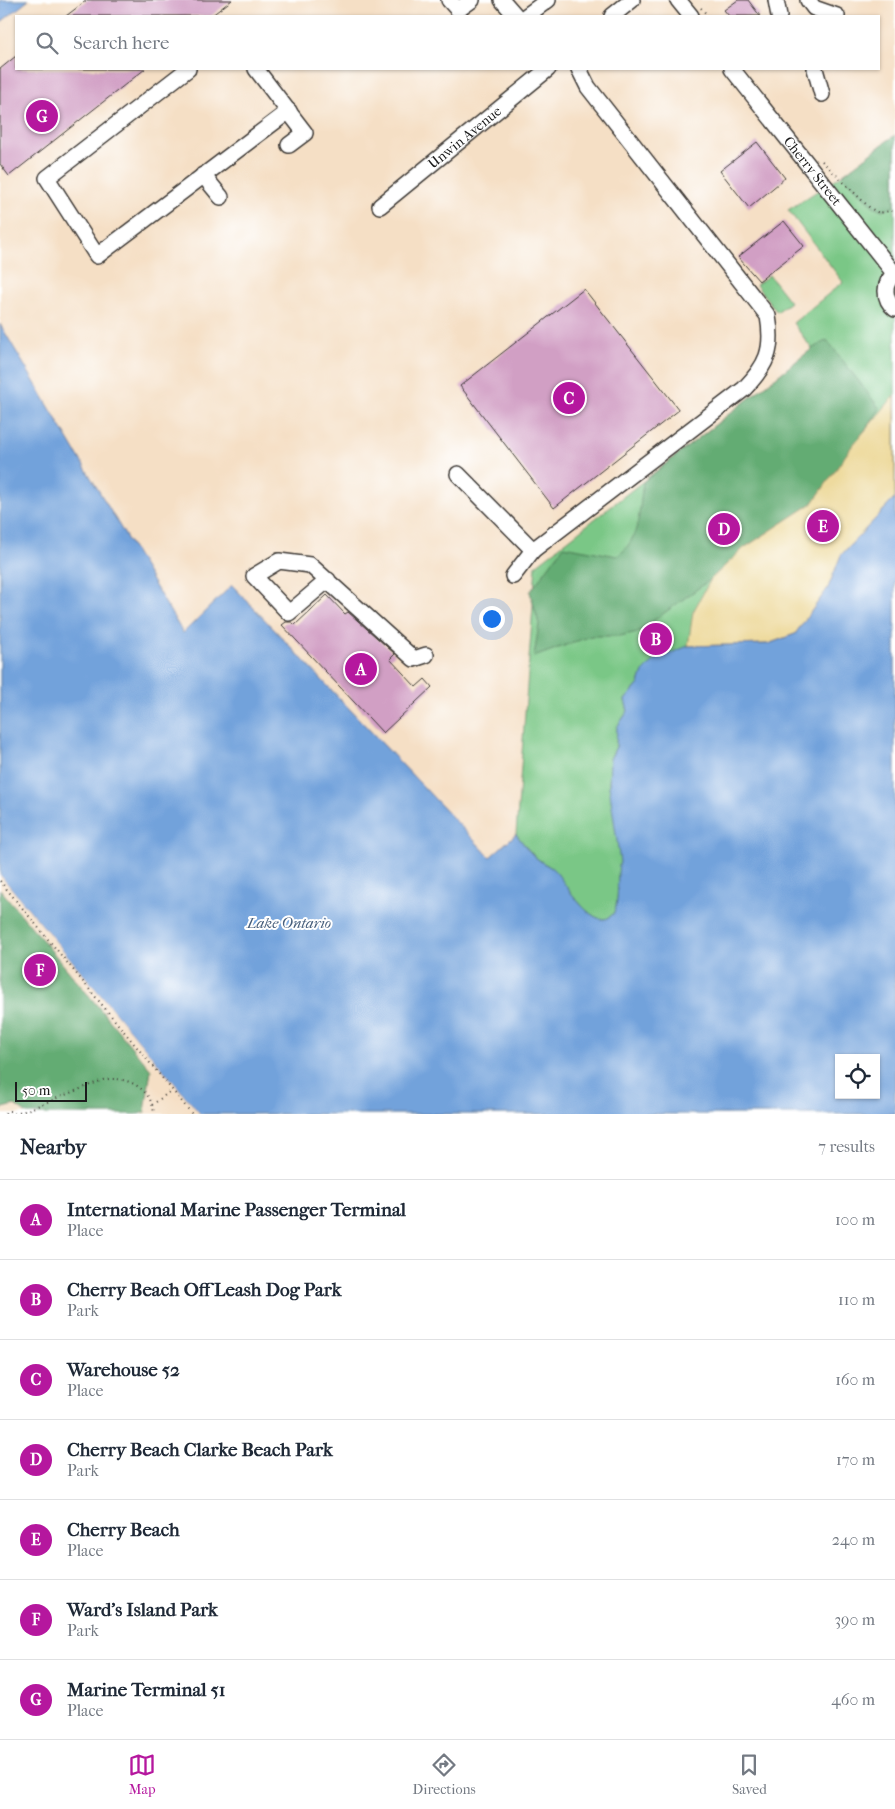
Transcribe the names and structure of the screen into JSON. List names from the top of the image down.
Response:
{
  "streets": {
    "street": ["Unwin Avenue", "Cherry Street"]
  },
  "water": ["Lake Ontario"],
  "scale_bar": "50 m",
  "page": {
    "search": "Search here",
    "pins": [
      "G",
      "C",
      "E",
      "D",
      "B",
      "A",
      "F"
    ],
    "scale": "50 m",
    "heading": ["Nearby", "7 results"],
    "list": [
      {
        "mark": "A",
        "name": "International Marine Passenger Terminal",
        "note": "Place",
        "value": "100 m"
      },
      {
        "mark": "B",
        "name": "Cherry Beach Off Leash Dog Park",
        "note": "Park",
        "value": "110 m"
      },
      {
        "mark": "C",
        "name": "Warehouse 52",
        "note": "Place",
        "value": "160 m"
      },
      {
        "mark": "D",
        "name": "Cherry Beach Clarke Beach Park",
        "note": "Park",
        "value": "170 m"
      },
      {
        "mark": "E",
        "name": "Cherry Beach",
        "note": "Place",
        "value": "240 m"
      },
      {
        "mark": "F",
        "name": "Ward's Island Park",
        "note": "Park",
        "value": "390 m"
      },
      {
        "mark": "G",
        "name": "Marine Terminal 51",
        "note": "Place",
        "value": "460 m"
      }
    ],
    "nav": ["Map", "Directions", "Saved"]
  }
}
